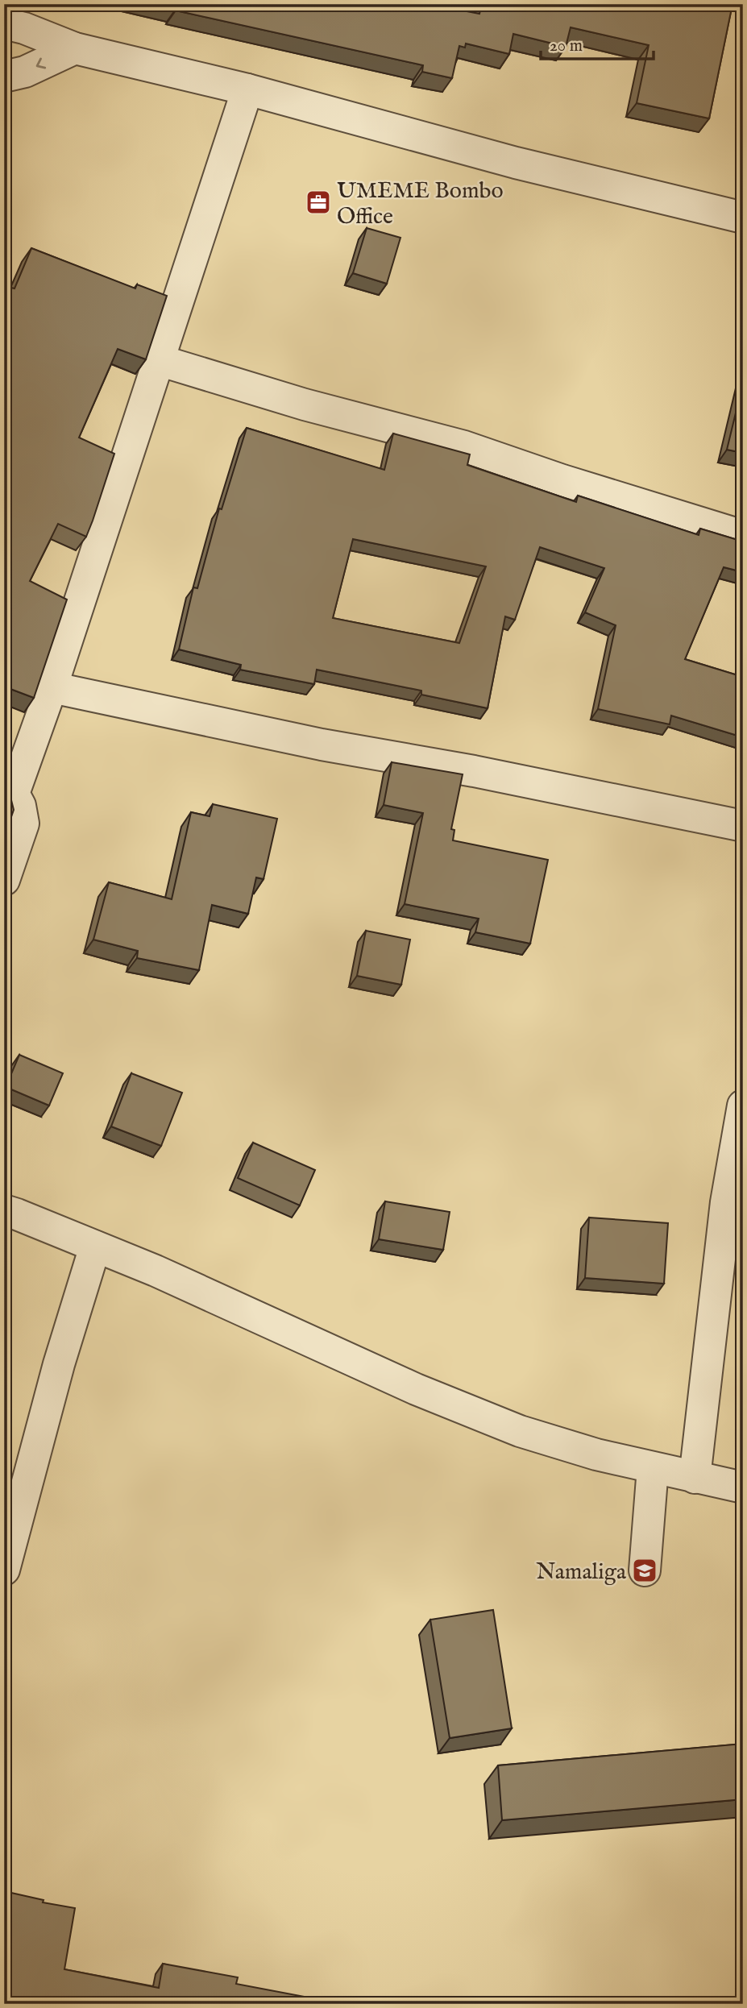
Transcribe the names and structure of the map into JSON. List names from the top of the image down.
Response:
{
  "places": {
    "office": ["UMEME Bombo Office"],
    "school or university": ["Namaliga"]
  },
  "scale_bar": "20 m"
}
